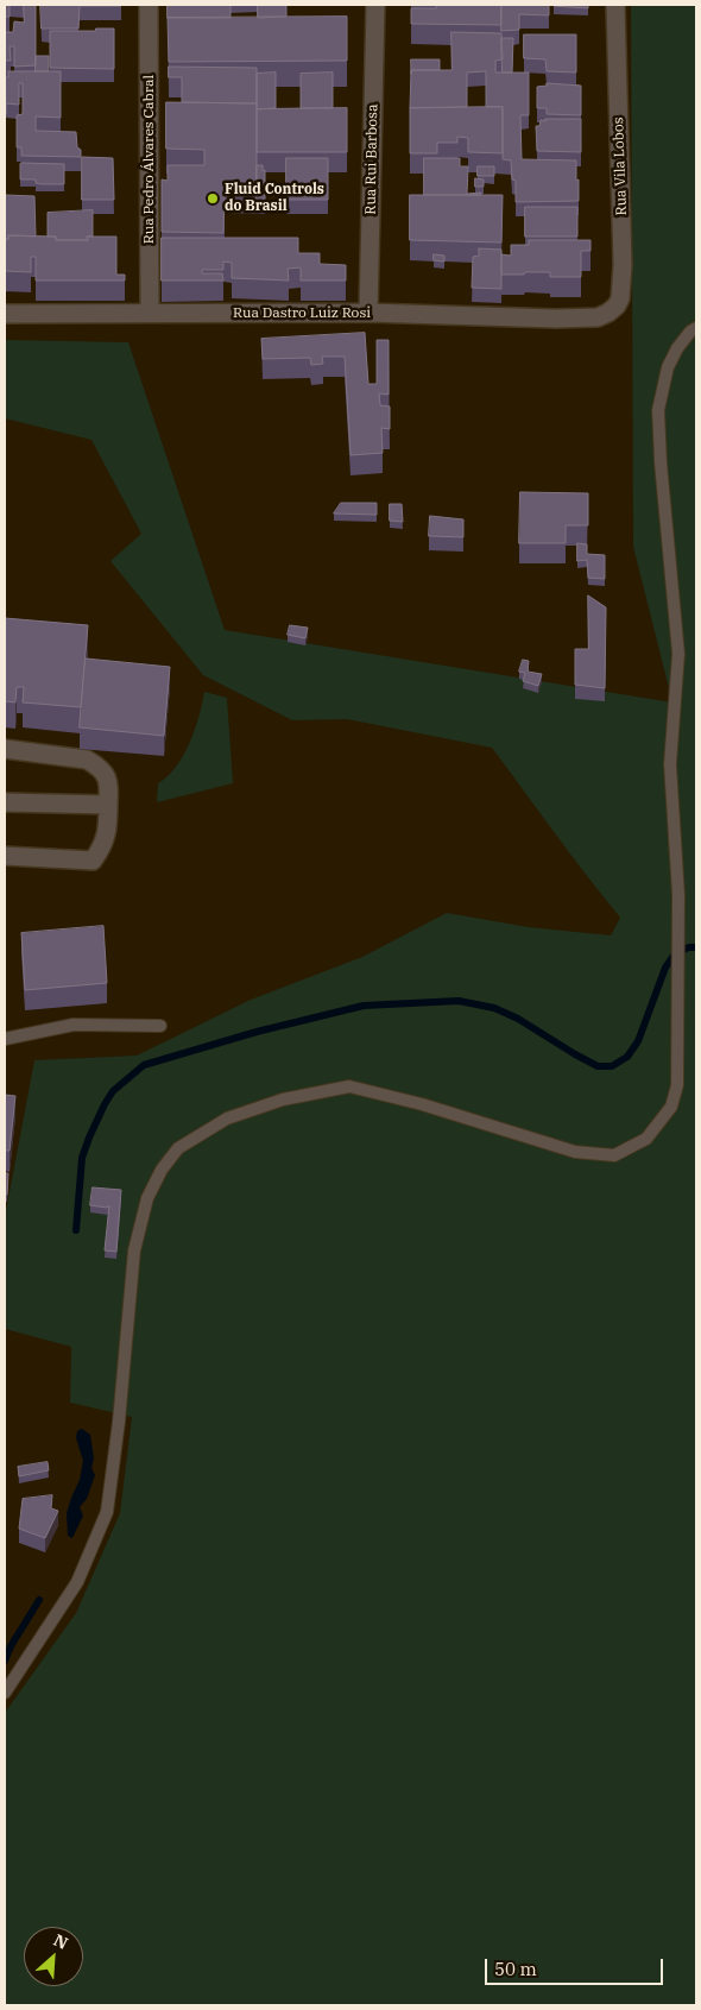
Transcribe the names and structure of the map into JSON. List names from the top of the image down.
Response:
{
  "streets": {
    "street": [
      "Rua Pedro Álvares Cabral",
      "Rua Rui Barbosa",
      "Rua Vila Lobos",
      "Rua Dastro Luiz Rosi"
    ]
  },
  "crossings": [
    ["Rua Pedro Álvares Cabral", "Rua Dastro Luiz Rosi"],
    ["Rua Rui Barbosa", "Rua Dastro Luiz Rosi"],
    ["Rua Vila Lobos", "Rua Dastro Luiz Rosi"]
  ],
  "places": ["Fluid Controls do Brasil"],
  "scale_bar": "50 m",
  "north": "top right"
}
